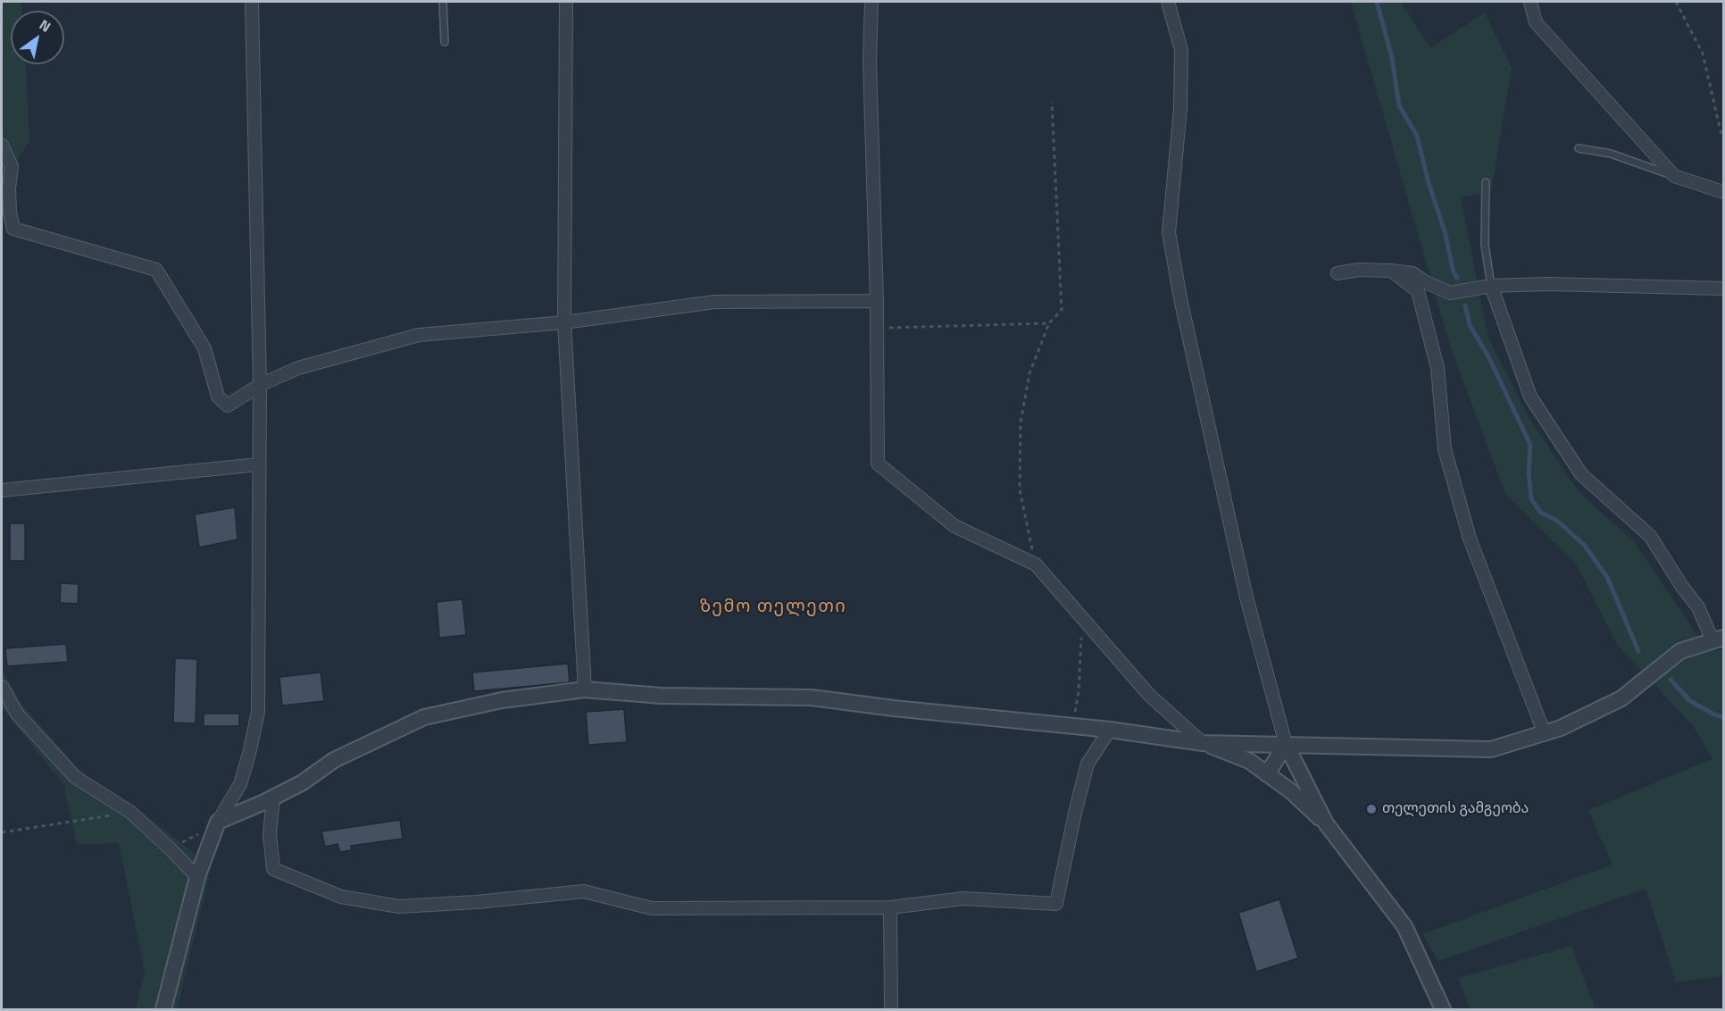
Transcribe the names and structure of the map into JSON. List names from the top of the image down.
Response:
{
  "districts": ["ზემო თელეთი"],
  "places": ["თელეთის გამგეობა"],
  "north": "top right"
}
